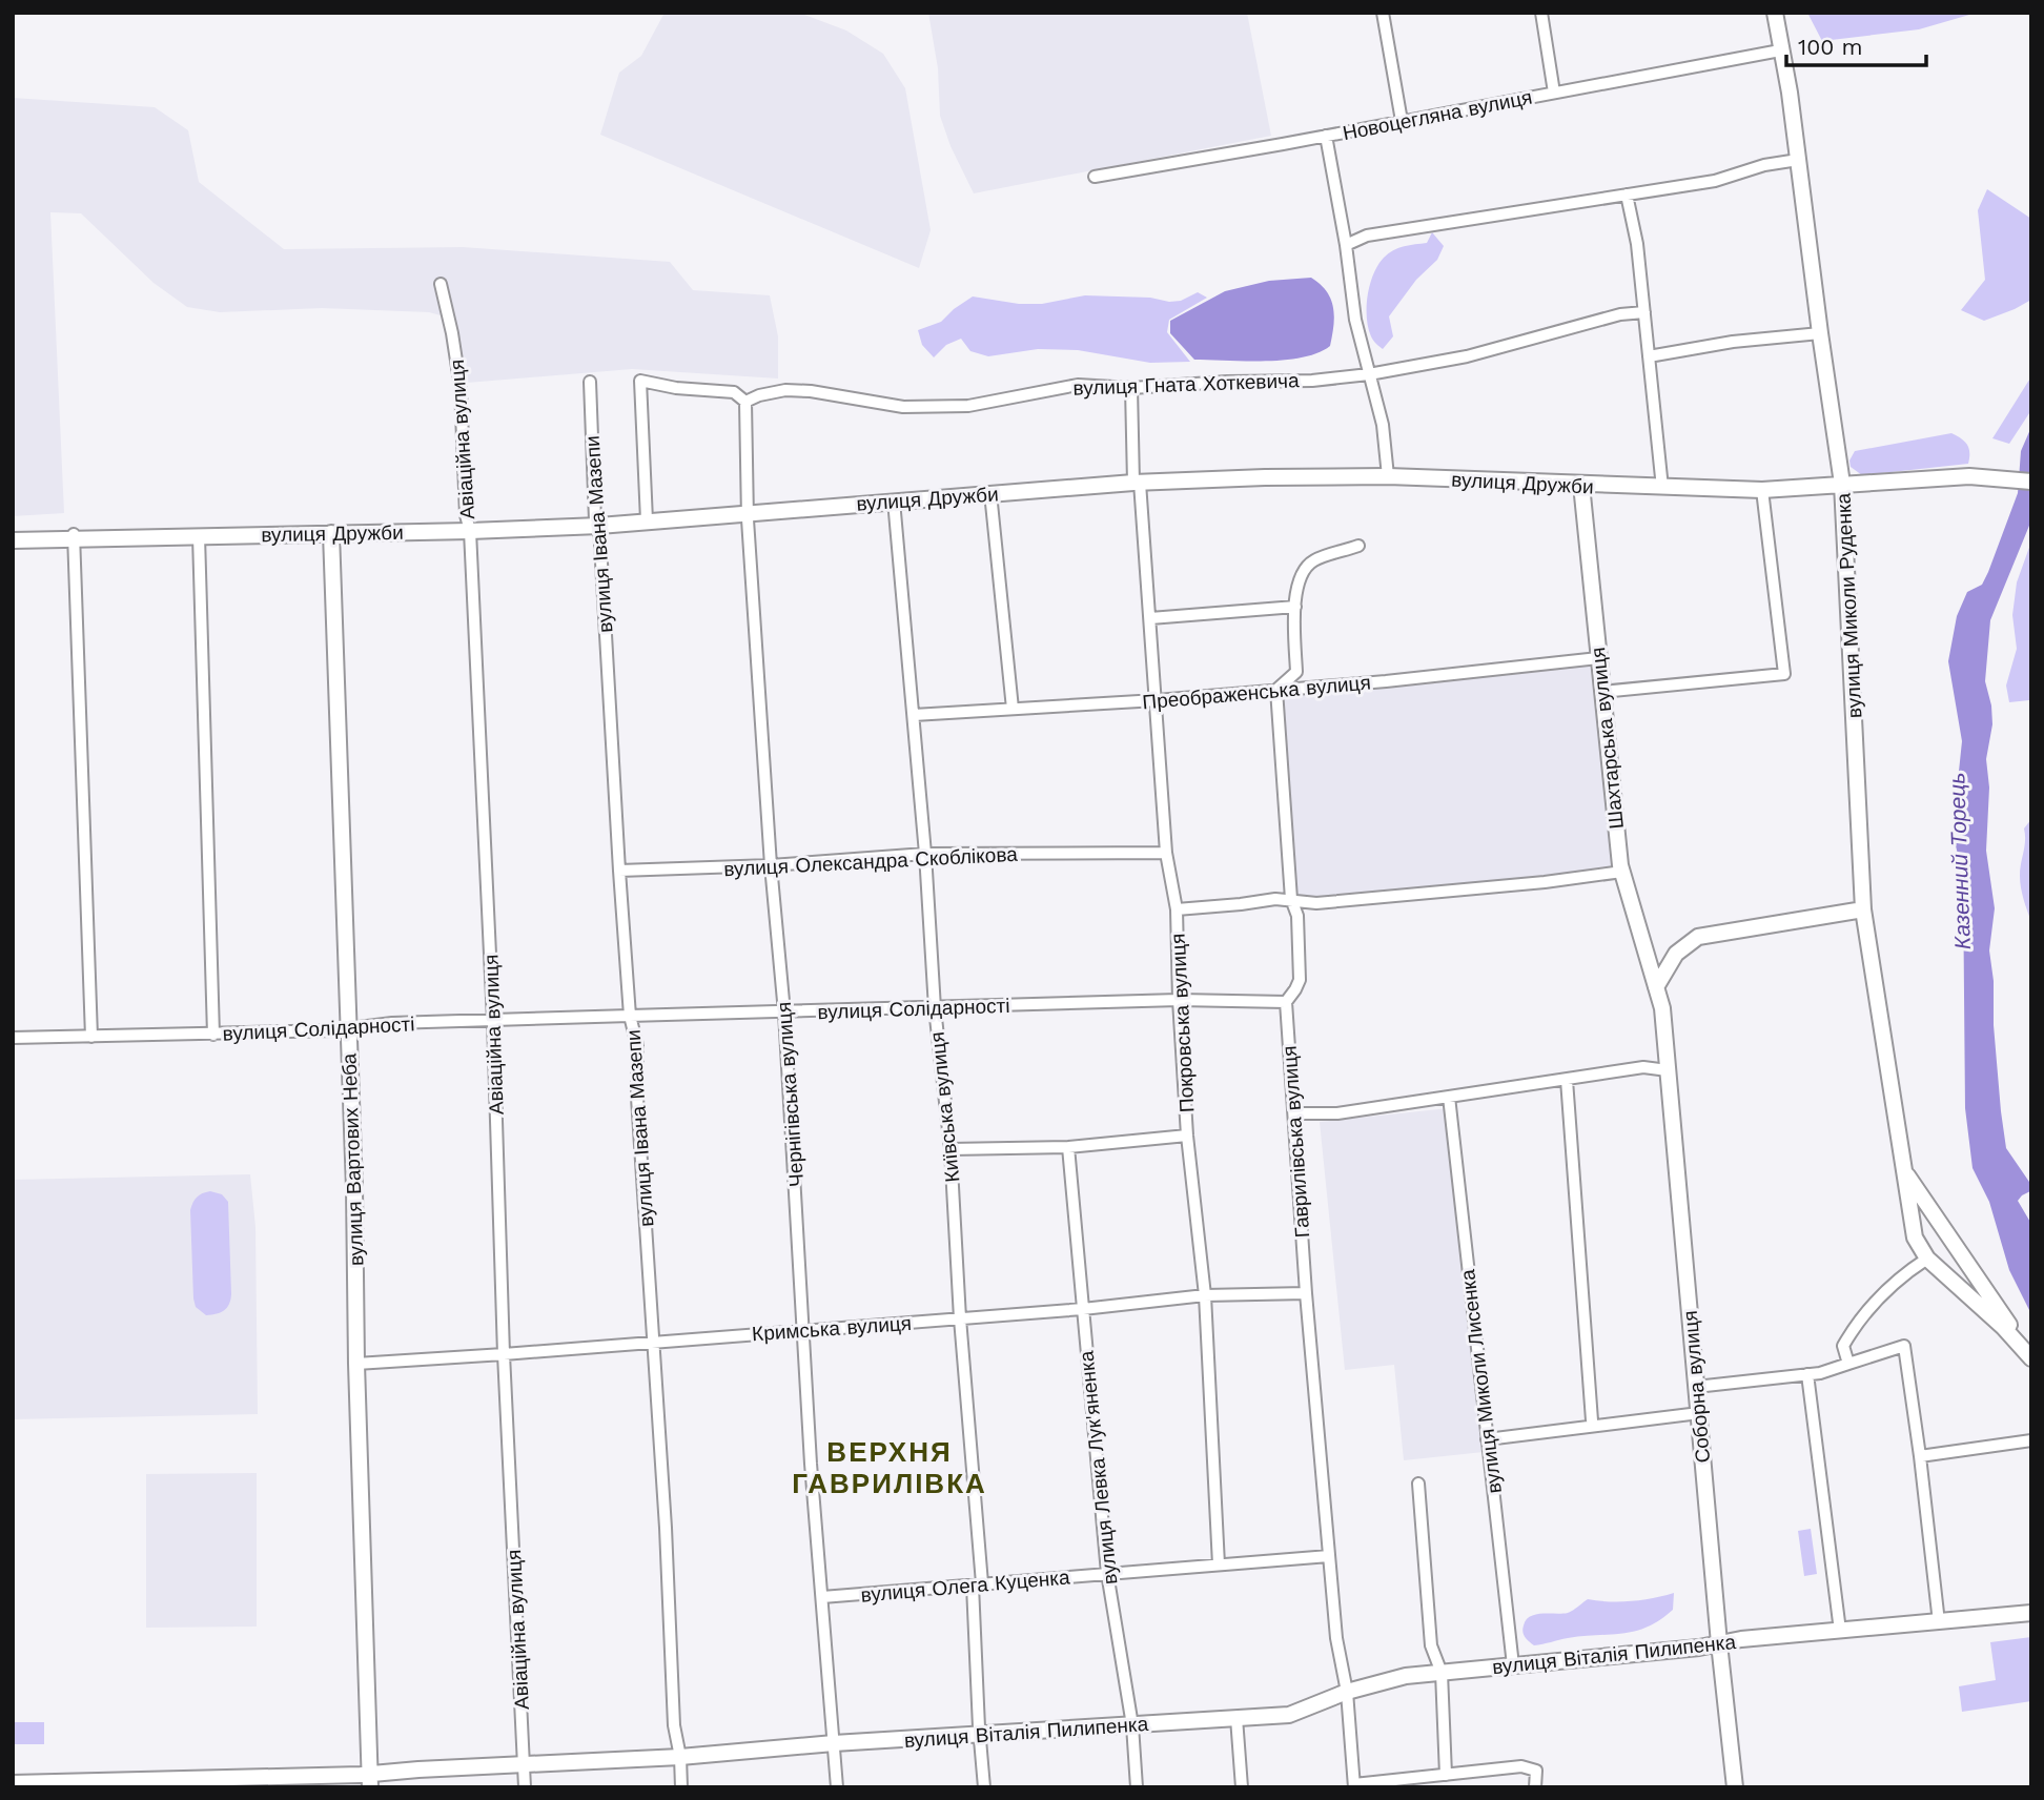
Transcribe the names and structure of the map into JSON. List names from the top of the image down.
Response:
{
  "streets": {
    "street": [
      "Новоцегляна вулиця",
      "вулиця Гната Хоткевича",
      "Авіаційна вулиця",
      "вулиця Дружби",
      "вулиця Івана Мазепи",
      "вулиця Миколи Руденка",
      "Преображенська вулиця",
      "Шахтарська вулиця",
      "вулиця Олександра Скоблікова",
      "вулиця Солідарності",
      "Покровська вулиця",
      "Чернігівська вулиця",
      "Київська вулиця",
      "Гаврилівська вулиця",
      "вулиця Вартових Неба",
      "Кримська вулиця",
      "вулиця Миколи Лисенка",
      "Соборна вулиця",
      "вулиця Левка Лук'яненка",
      "вулиця Олега Куценка",
      "вулиця Віталія Пилипенка"
    ]
  },
  "crossings": [
    ["Новоцегляна вулиця", "вулиця Миколи Руденка"],
    ["вулиця Гната Хоткевича", "Покровська вулиця"],
    ["вулиця Гната Хоткевича", "Чернігівська вулиця"],
    ["Авіаційна вулиця", "вулиця Дружби"],
    ["Авіаційна вулиця", "вулиця Солідарності"],
    ["Авіаційна вулиця", "Кримська вулиця"],
    ["Авіаційна вулиця", "вулиця Віталія Пилипенка"],
    ["вулиця Дружби", "вулиця Івана Мазепи"],
    ["вулиця Дружби", "вулиця Миколи Руденка"],
    ["вулиця Дружби", "Шахтарська вулиця"],
    ["вулиця Дружби", "Покровська вулиця"],
    ["вулиця Дружби", "Чернігівська вулиця"],
    ["вулиця Дружби", "Київська вулиця"],
    ["вулиця Дружби", "вулиця Вартових Неба"],
    ["вулиця Івана Мазепи", "вулиця Олександра Скоблікова"],
    ["вулиця Івана Мазепи", "вулиця Солідарності"],
    ["вулиця Івана Мазепи", "Кримська вулиця"],
    ["вулиця Івана Мазепи", "вулиця Віталія Пилипенка"],
    ["Преображенська вулиця", "Шахтарська вулиця"],
    ["Преображенська вулиця", "Покровська вулиця"],
    ["Преображенська вулиця", "Київська вулиця"],
    ["Преображенська вулиця", "Гаврилівська вулиця"],
    ["Шахтарська вулиця", "Соборна вулиця"],
    ["вулиця Олександра Скоблікова", "Покровська вулиця"],
    ["вулиця Олександра Скоблікова", "Чернігівська вулиця"],
    ["вулиця Олександра Скоблікова", "Київська вулиця"],
    ["вулиця Солідарності", "Покровська вулиця"],
    ["вулиця Солідарності", "Чернігівська вулиця"],
    ["вулиця Солідарності", "Київська вулиця"],
    ["вулиця Солідарності", "Гаврилівська вулиця"],
    ["вулиця Солідарності", "вулиця Вартових Неба"],
    ["Покровська вулиця", "Кримська вулиця"],
    ["Покровська вулиця", "вулиця Олега Куценка"],
    ["Чернігівська вулиця", "Кримська вулиця"],
    ["Чернігівська вулиця", "вулиця Олега Куценка"],
    ["Чернігівська вулиця", "вулиця Віталія Пилипенка"],
    ["Київська вулиця", "Кримська вулиця"],
    ["Київська вулиця", "вулиця Олега Куценка"],
    ["Київська вулиця", "вулиця Віталія Пилипенка"],
    ["Гаврилівська вулиця", "Кримська вулиця"],
    ["Гаврилівська вулиця", "вулиця Олега Куценка"],
    ["Гаврилівська вулиця", "вулиця Віталія Пилипенка"],
    ["вулиця Вартових Неба", "Кримська вулиця"],
    ["вулиця Вартових Неба", "вулиця Віталія Пилипенка"],
    ["Кримська вулиця", "вулиця Левка Лук'яненка"],
    ["вулиця Миколи Лисенка", "вулиця Віталія Пилипенка"],
    ["Соборна вулиця", "вулиця Віталія Пилипенка"],
    ["вулиця Левка Лук'яненка", "вулиця Олега Куценка"],
    ["вулиця Левка Лук'яненка", "вулиця Віталія Пилипенка"]
  ],
  "districts": ["ВЕРХНЯ ГАВРИЛІВКА"],
  "water": ["Казенний Торець"],
  "scale_bar": "100 m"
}
